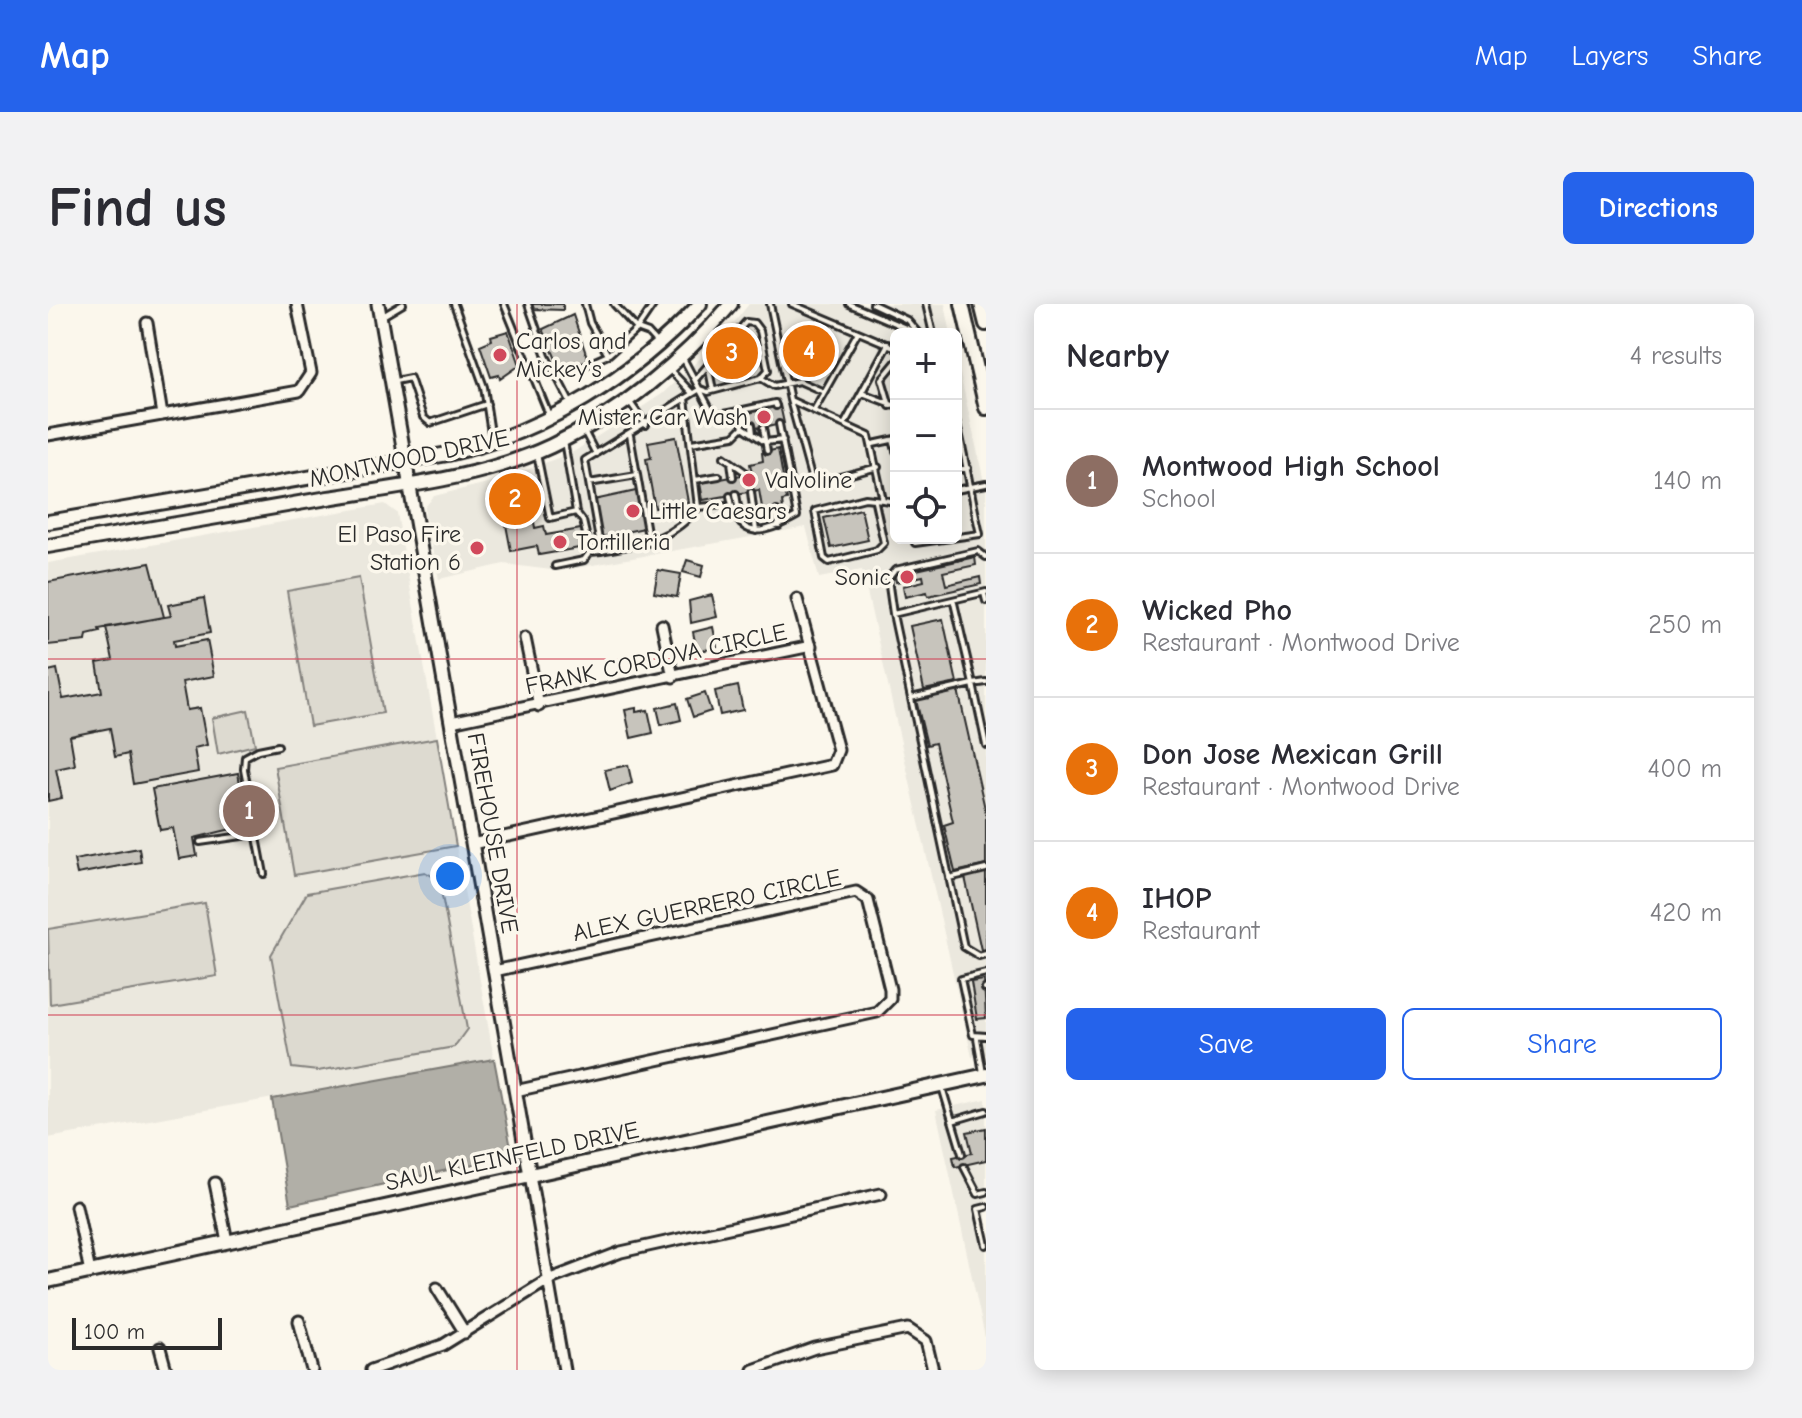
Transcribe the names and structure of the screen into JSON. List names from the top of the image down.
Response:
{
  "streets": {
    "main road": ["MONTWOOD DRIVE", "SAUL KLEINFELD DRIVE"],
    "street": ["FRANK CORDOVA CIRCLE", "FIREHOUSE DRIVE", "ALEX GUERRERO CIRCLE"]
  },
  "crossings": [
    ["MONTWOOD DRIVE", "FIREHOUSE DRIVE"],
    ["FRANK CORDOVA CIRCLE", "FIREHOUSE DRIVE"],
    ["FIREHOUSE DRIVE", "ALEX GUERRERO CIRCLE"],
    ["FIREHOUSE DRIVE", "SAUL KLEINFELD DRIVE"]
  ],
  "places": [
    "Carlos and Mickey's",
    "Mister Car Wash",
    "Valvoline",
    "Little Caesars",
    "Tortilleria",
    "El Paso Fire Station 6",
    "Sonic"
  ],
  "scale_bar": "100 m",
  "page": {
    "header": "Map",
    "nav": ["Map", "Layers", "Share"],
    "buttons": [
      "Directions",
      ["Save", "Share"]
    ],
    "title": "Find us",
    "heading": ["Nearby", "4 results"],
    "pins": [
      "4",
      "3",
      "2",
      "1"
    ],
    "map_buttons": ["+", "−"],
    "list": [
      {
        "mark": "1",
        "name": "Montwood High School",
        "note": "School",
        "value": "140 m"
      },
      {
        "mark": "2",
        "name": "Wicked Pho",
        "note": "Restaurant · Montwood Drive",
        "value": "250 m"
      },
      {
        "mark": "3",
        "name": "Don Jose Mexican Grill",
        "note": "Restaurant · Montwood Drive",
        "value": "400 m"
      },
      {
        "mark": "4",
        "name": "IHOP",
        "note": "Restaurant",
        "value": "420 m"
      }
    ],
    "scale": "100 m"
  }
}
